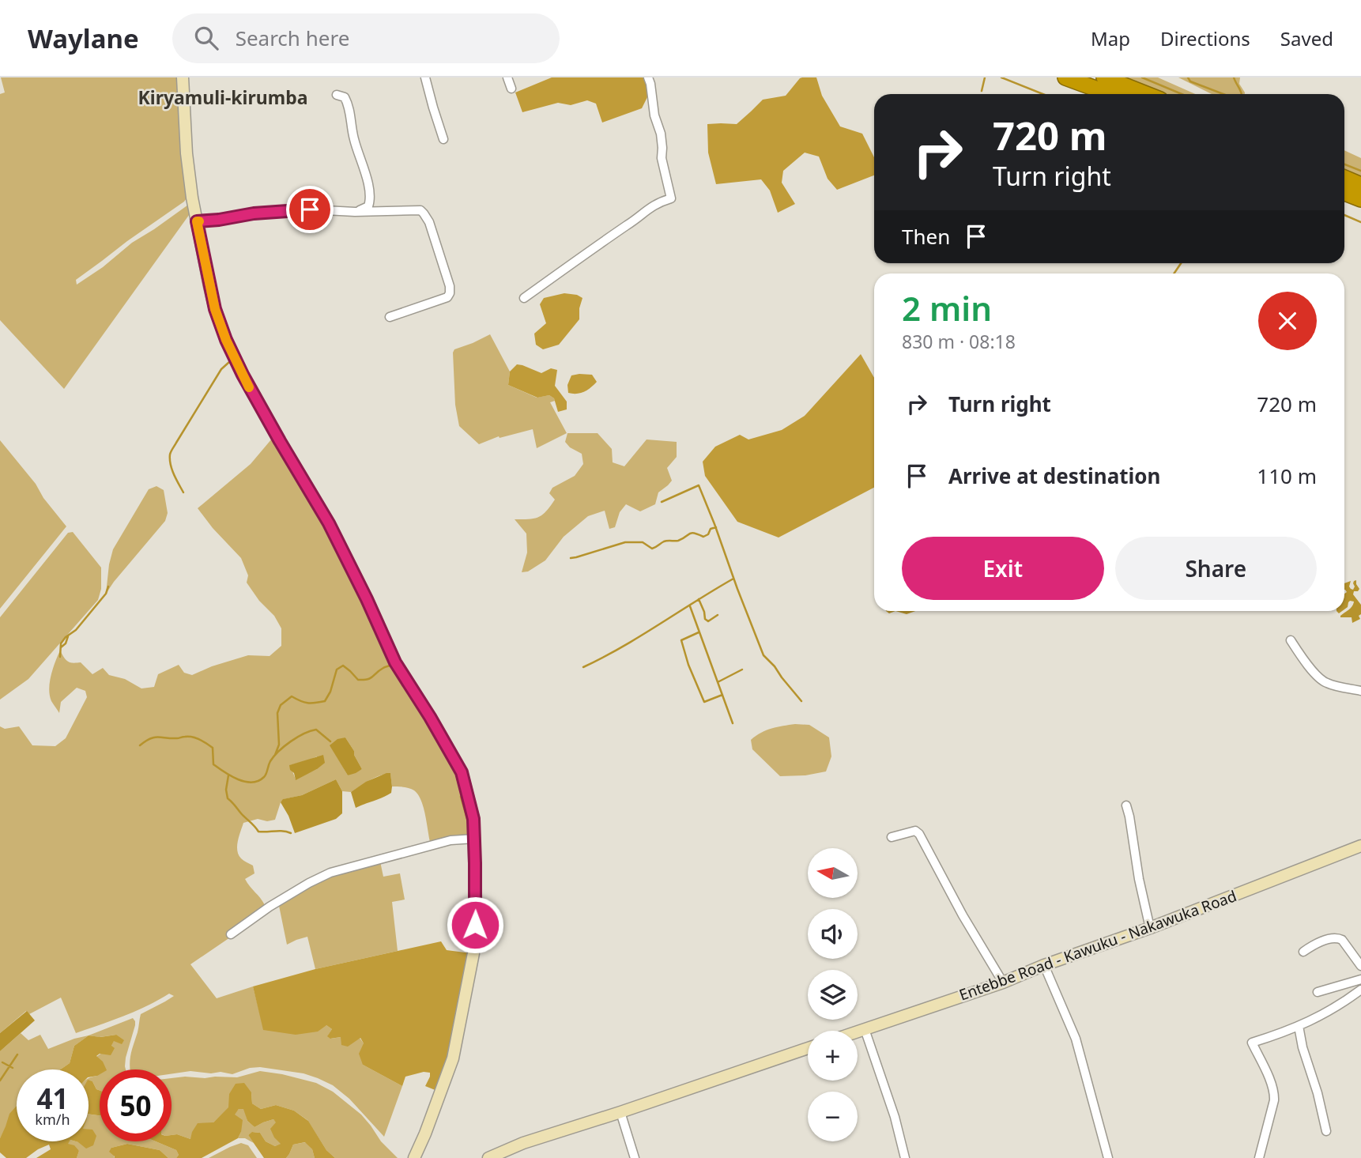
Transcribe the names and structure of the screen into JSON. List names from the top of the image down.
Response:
{
  "streets": {
    "main road": ["Entebbe Road - Kawuku - Nakawuka Road"]
  },
  "districts": ["Kiryamuli-kirumba"],
  "north": "left",
  "page": {
    "header": "Waylane",
    "search": "Search here",
    "nav": ["Map", "Directions", "Saved"],
    "turn": ["720 m", "Turn right"],
    "then": "Then",
    "heading": ["2 min", "830 m · 08:18"],
    "list": [
      {
        "name": "Turn right",
        "value": "720 m"
      },
      {
        "name": "Arrive at destination",
        "value": "110 m"
      }
    ],
    "buttons": ["Exit", "Share"],
    "map_buttons": ["+", "−"],
    "speed": "41 km/h",
    "limit": "50"
  }
}
